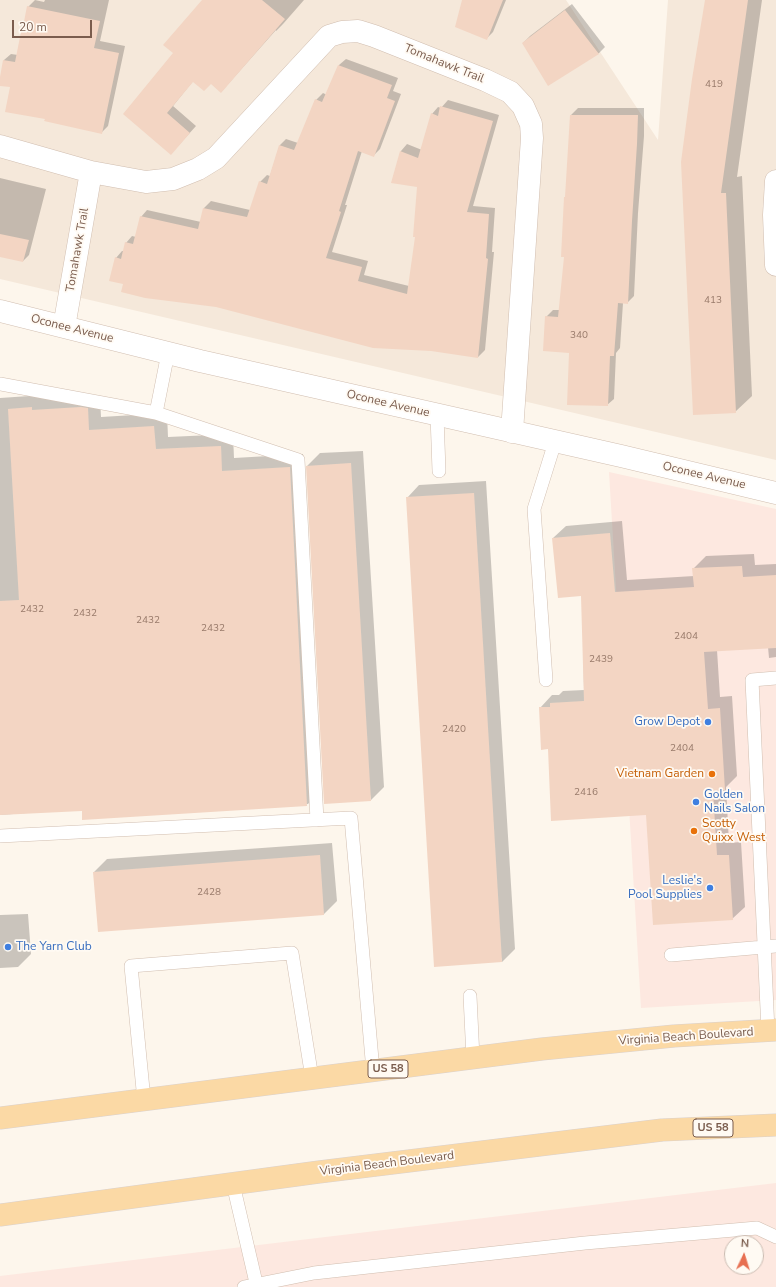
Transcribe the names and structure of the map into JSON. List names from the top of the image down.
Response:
{
  "streets": {
    "main road": ["Virginia Beach Boulevard", "US 58"],
    "street": ["Tomahawk Trail", "Oconee Avenue"]
  },
  "crossings": [
    ["Tomahawk Trail", "Oconee Avenue"]
  ],
  "places": [
    "Grow Depot",
    "Vietnam Garden",
    "Golden Nails Salon",
    "Scotty Quixx West",
    "Leslie's Pool Supplies",
    "The Yarn Club"
  ],
  "house_numbers": [
    "419",
    "413",
    "340",
    "2432",
    "2432",
    "2432",
    "2432",
    "2404",
    "2439",
    "2420",
    "2404",
    "2416",
    "2428"
  ],
  "scale_bar": "20 m",
  "north": "top"
}
